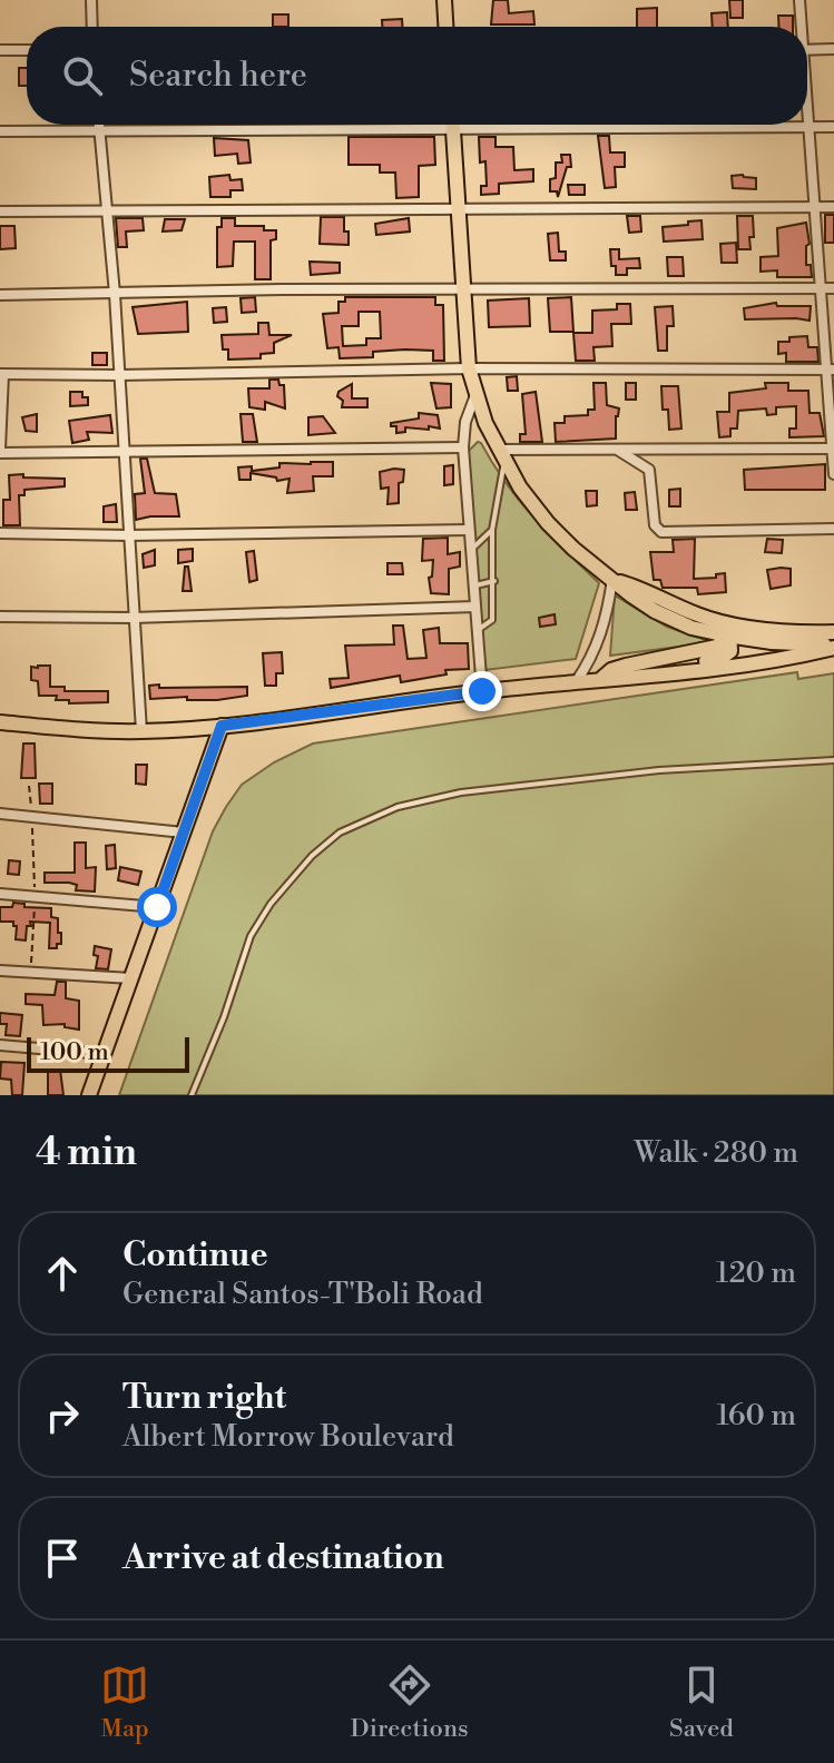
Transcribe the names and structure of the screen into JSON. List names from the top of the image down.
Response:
{
  "scale_bar": "100 m",
  "page": {
    "search": "Search here",
    "scale": "100 m",
    "heading": ["4 min", "Walk · 280 m"],
    "list": [
      ["Continue", "General Santos-T'Boli Road", "120 m"],
      ["Turn right", "Albert Morrow Boulevard", "160 m"],
      "Arrive at destination"
    ],
    "nav": ["Map", "Directions", "Saved"]
  }
}
